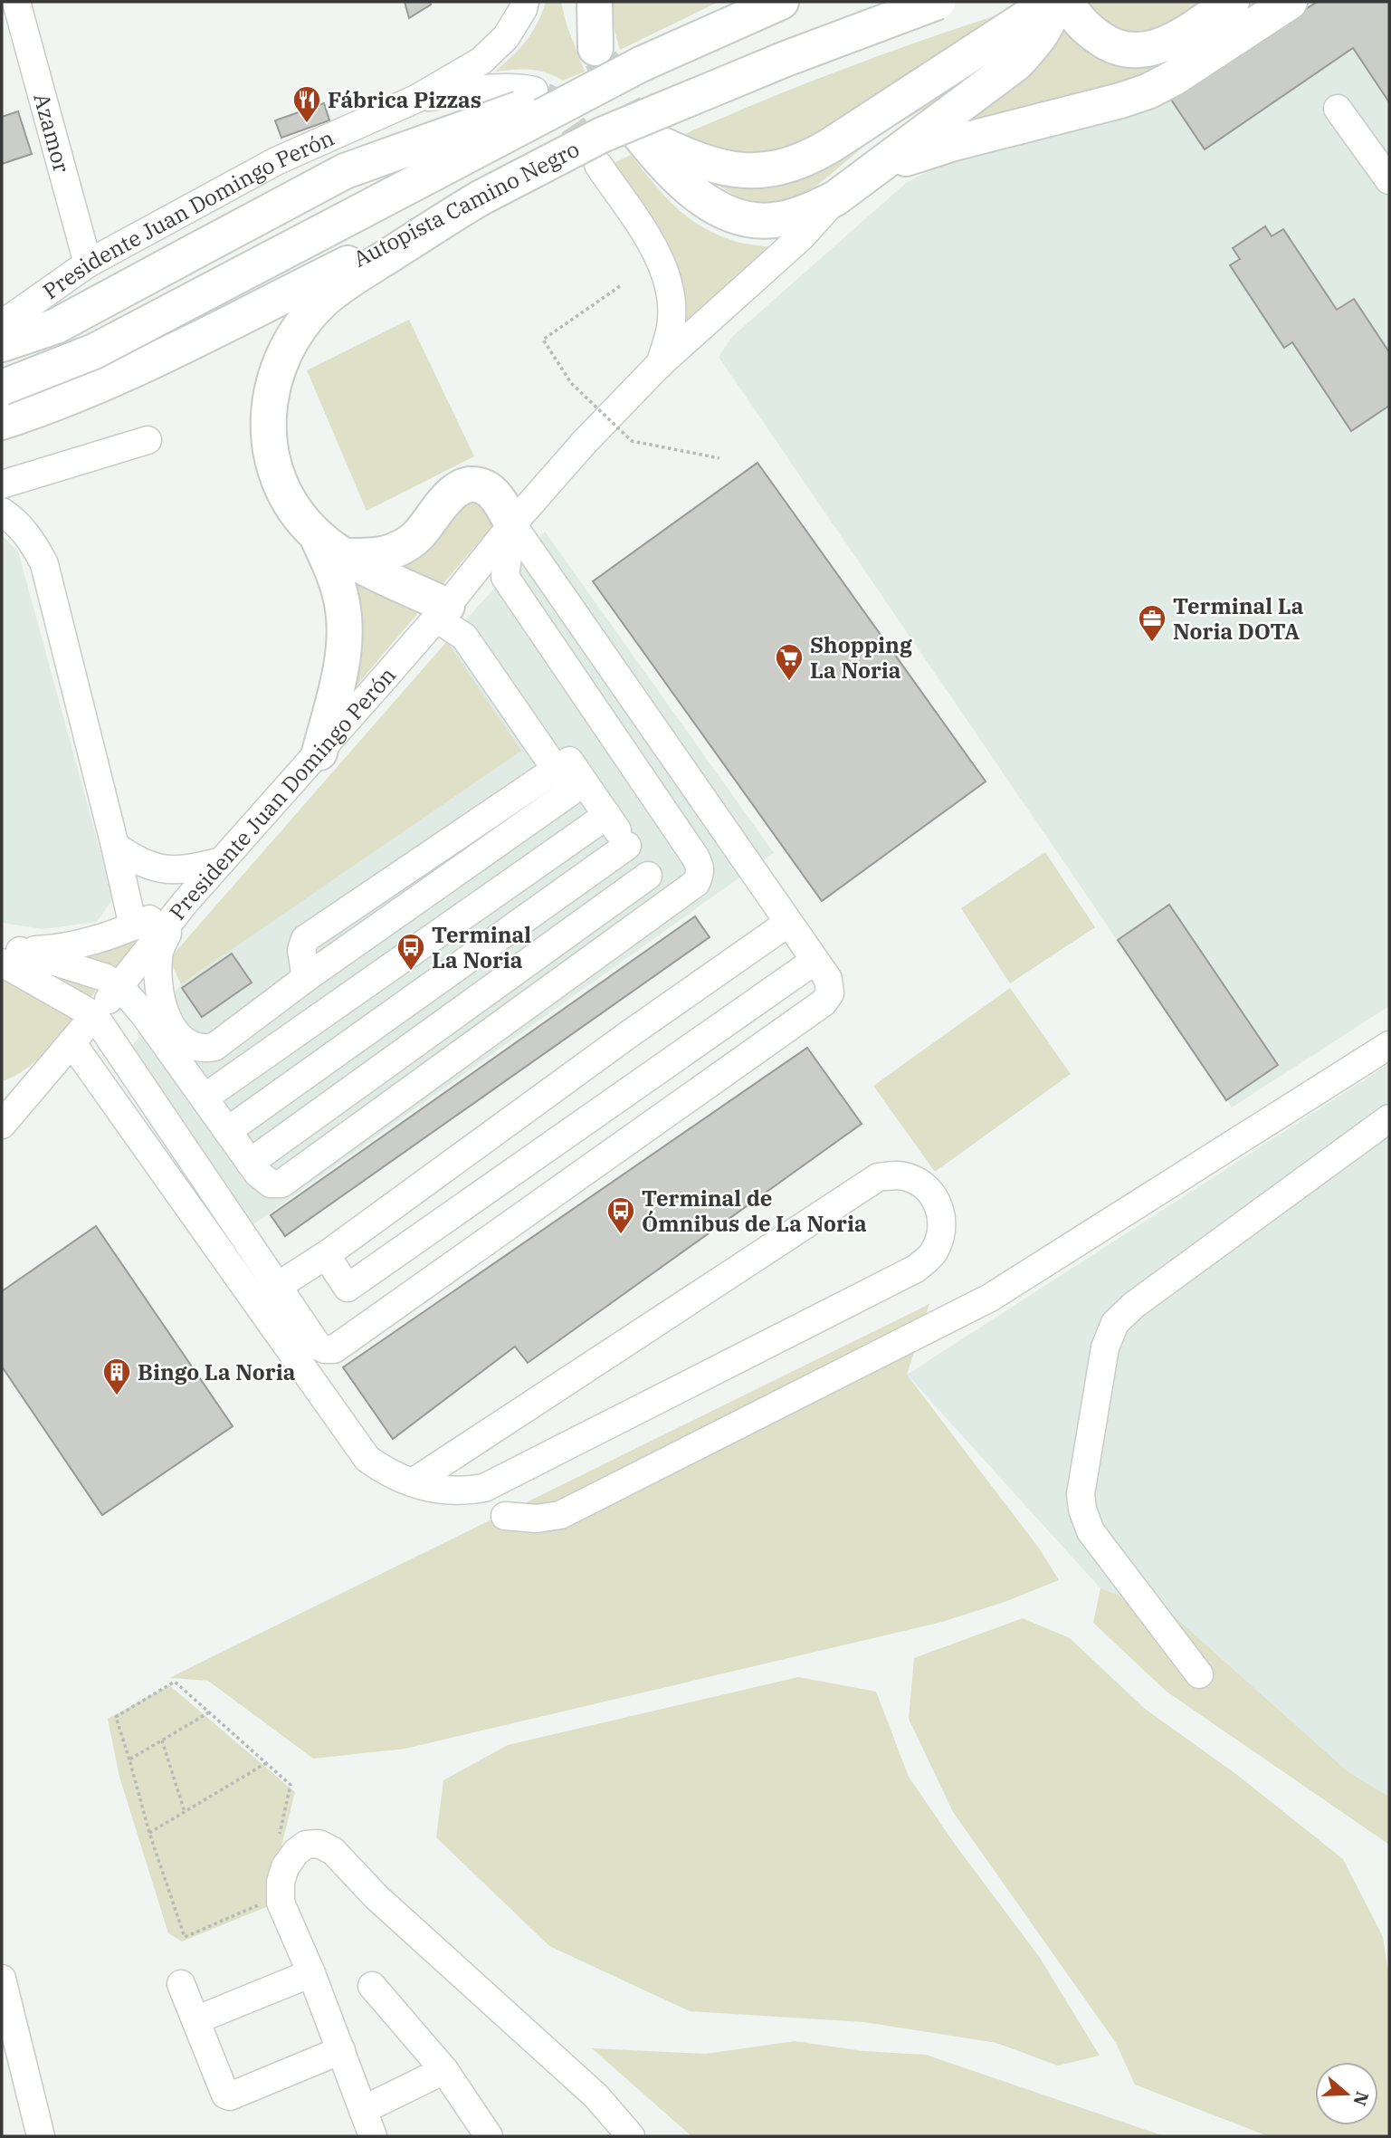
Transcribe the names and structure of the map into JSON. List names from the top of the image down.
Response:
{
  "streets": {
    "main road": ["Autopista Camino Negro"],
    "street": ["Azamor", "Presidente Juan Domingo Perón"]
  },
  "crossings": [
    ["Azamor", "Presidente Juan Domingo Perón"]
  ],
  "places": {
    "restaurant": ["Fábrica Pizzas"],
    "office": ["Terminal La Noria DOTA"],
    "supermarket": ["Shopping La Noria"],
    "bus stop": ["Terminal La Noria", "Terminal de Ómnibus de La Noria"],
    "building": ["Bingo La Noria"]
  },
  "north": "right"
}
